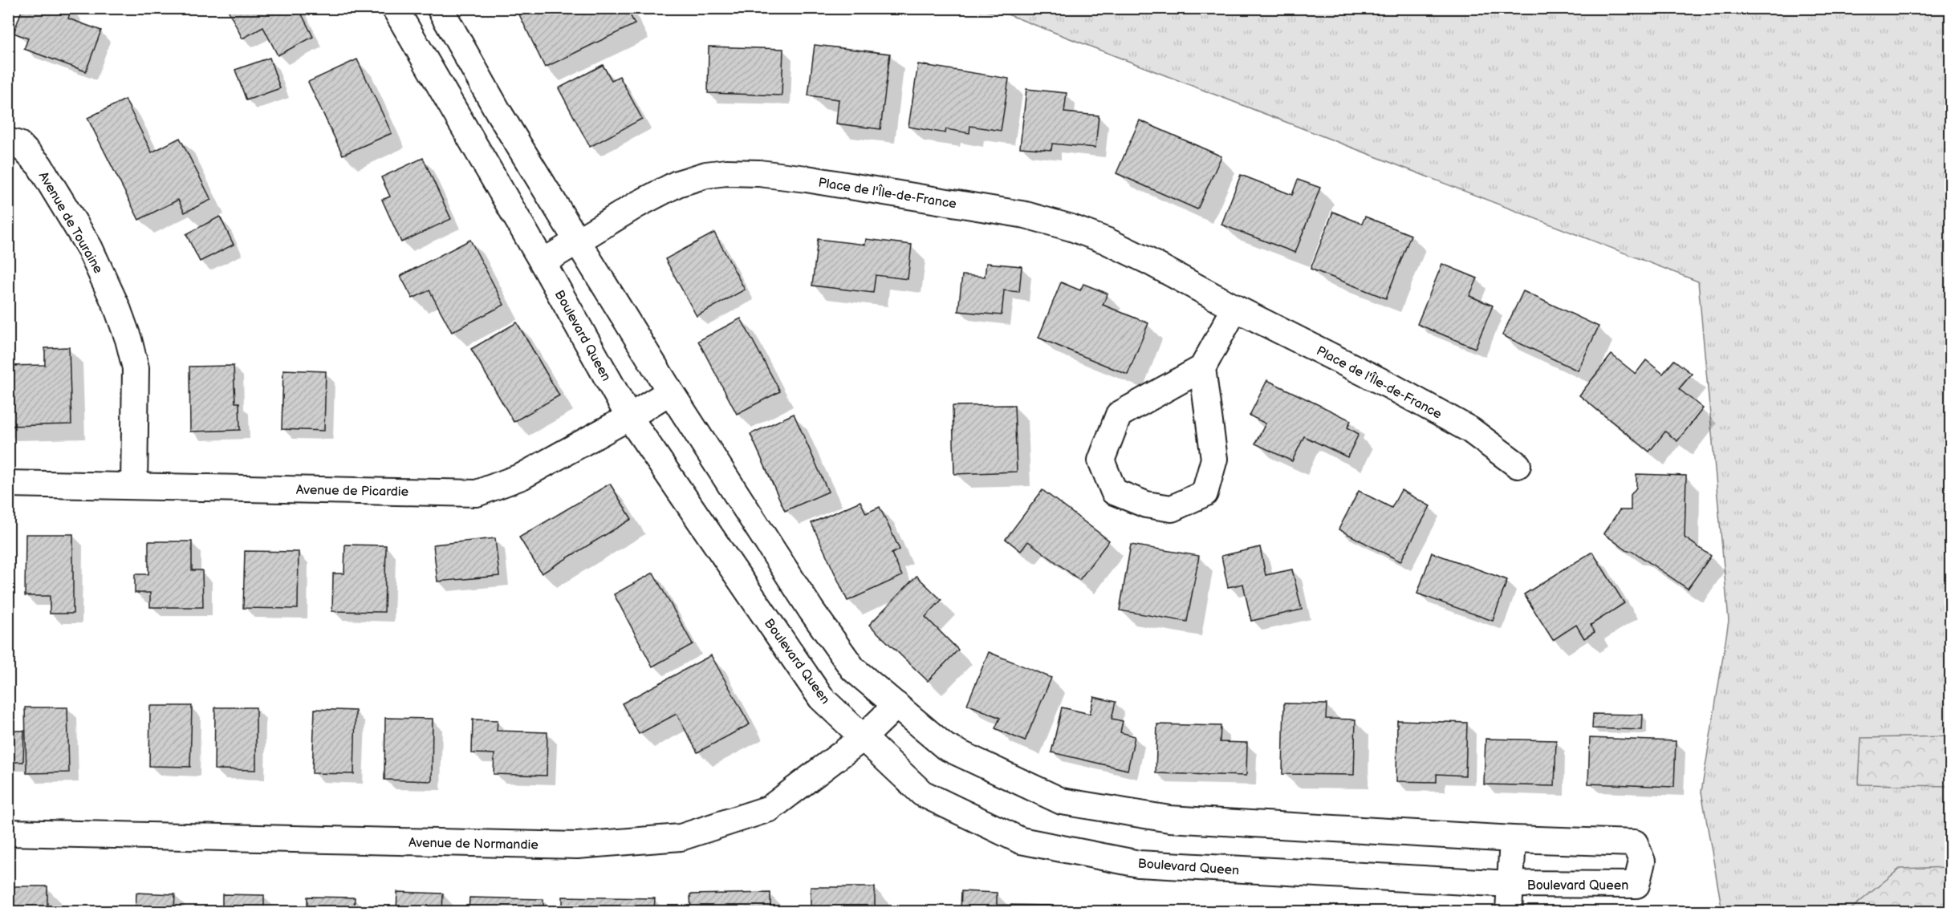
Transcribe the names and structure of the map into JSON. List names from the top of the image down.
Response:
{
  "streets": {
    "street": [
      "Place de l'Île-de-France",
      "Avenue de Touraine",
      "Boulevard Queen",
      "Avenue de Picardie",
      "Avenue de Normandie"
    ]
  },
  "crossings": [
    ["Place de l'Île-de-France", "Boulevard Queen"],
    ["Avenue de Touraine", "Avenue de Picardie"],
    ["Boulevard Queen", "Avenue de Picardie"],
    ["Boulevard Queen", "Avenue de Normandie"]
  ]
}
